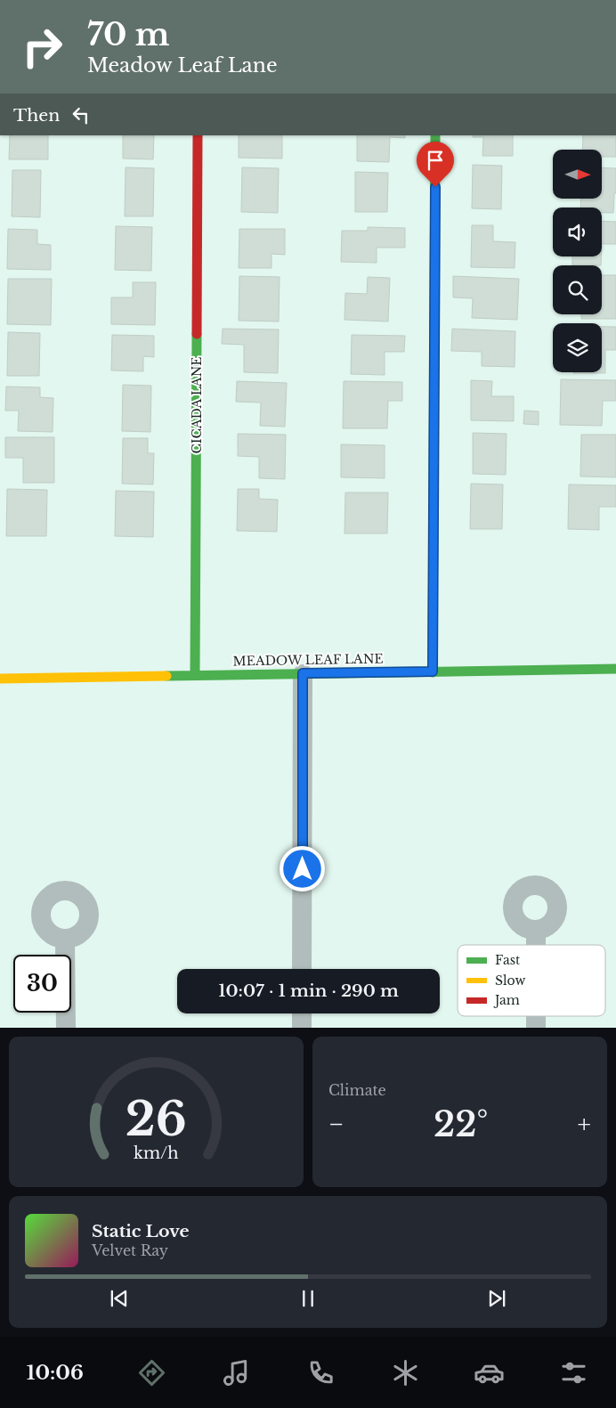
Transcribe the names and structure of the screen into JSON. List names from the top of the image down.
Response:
{
  "streets": {
    "street": ["CICADA LANE", "MEADOW LEAF LANE"]
  },
  "crossings": [
    ["CICADA LANE", "MEADOW LEAF LANE"]
  ],
  "legend": ["Fast", "Slow", "Jam"],
  "north": "right",
  "page": {
    "turn": ["70 m", "Meadow Leaf Lane"],
    "then": "Then",
    "limit": "30",
    "trip": "10:07 · 1 min · 290 m",
    "tile": "Climate",
    "heat": ["−", "22°", "+"],
    "song": ["Static Love", "Velvet Ray"],
    "tabs": "10:06",
    "gauge": ["26", "km/h"]
  }
}
